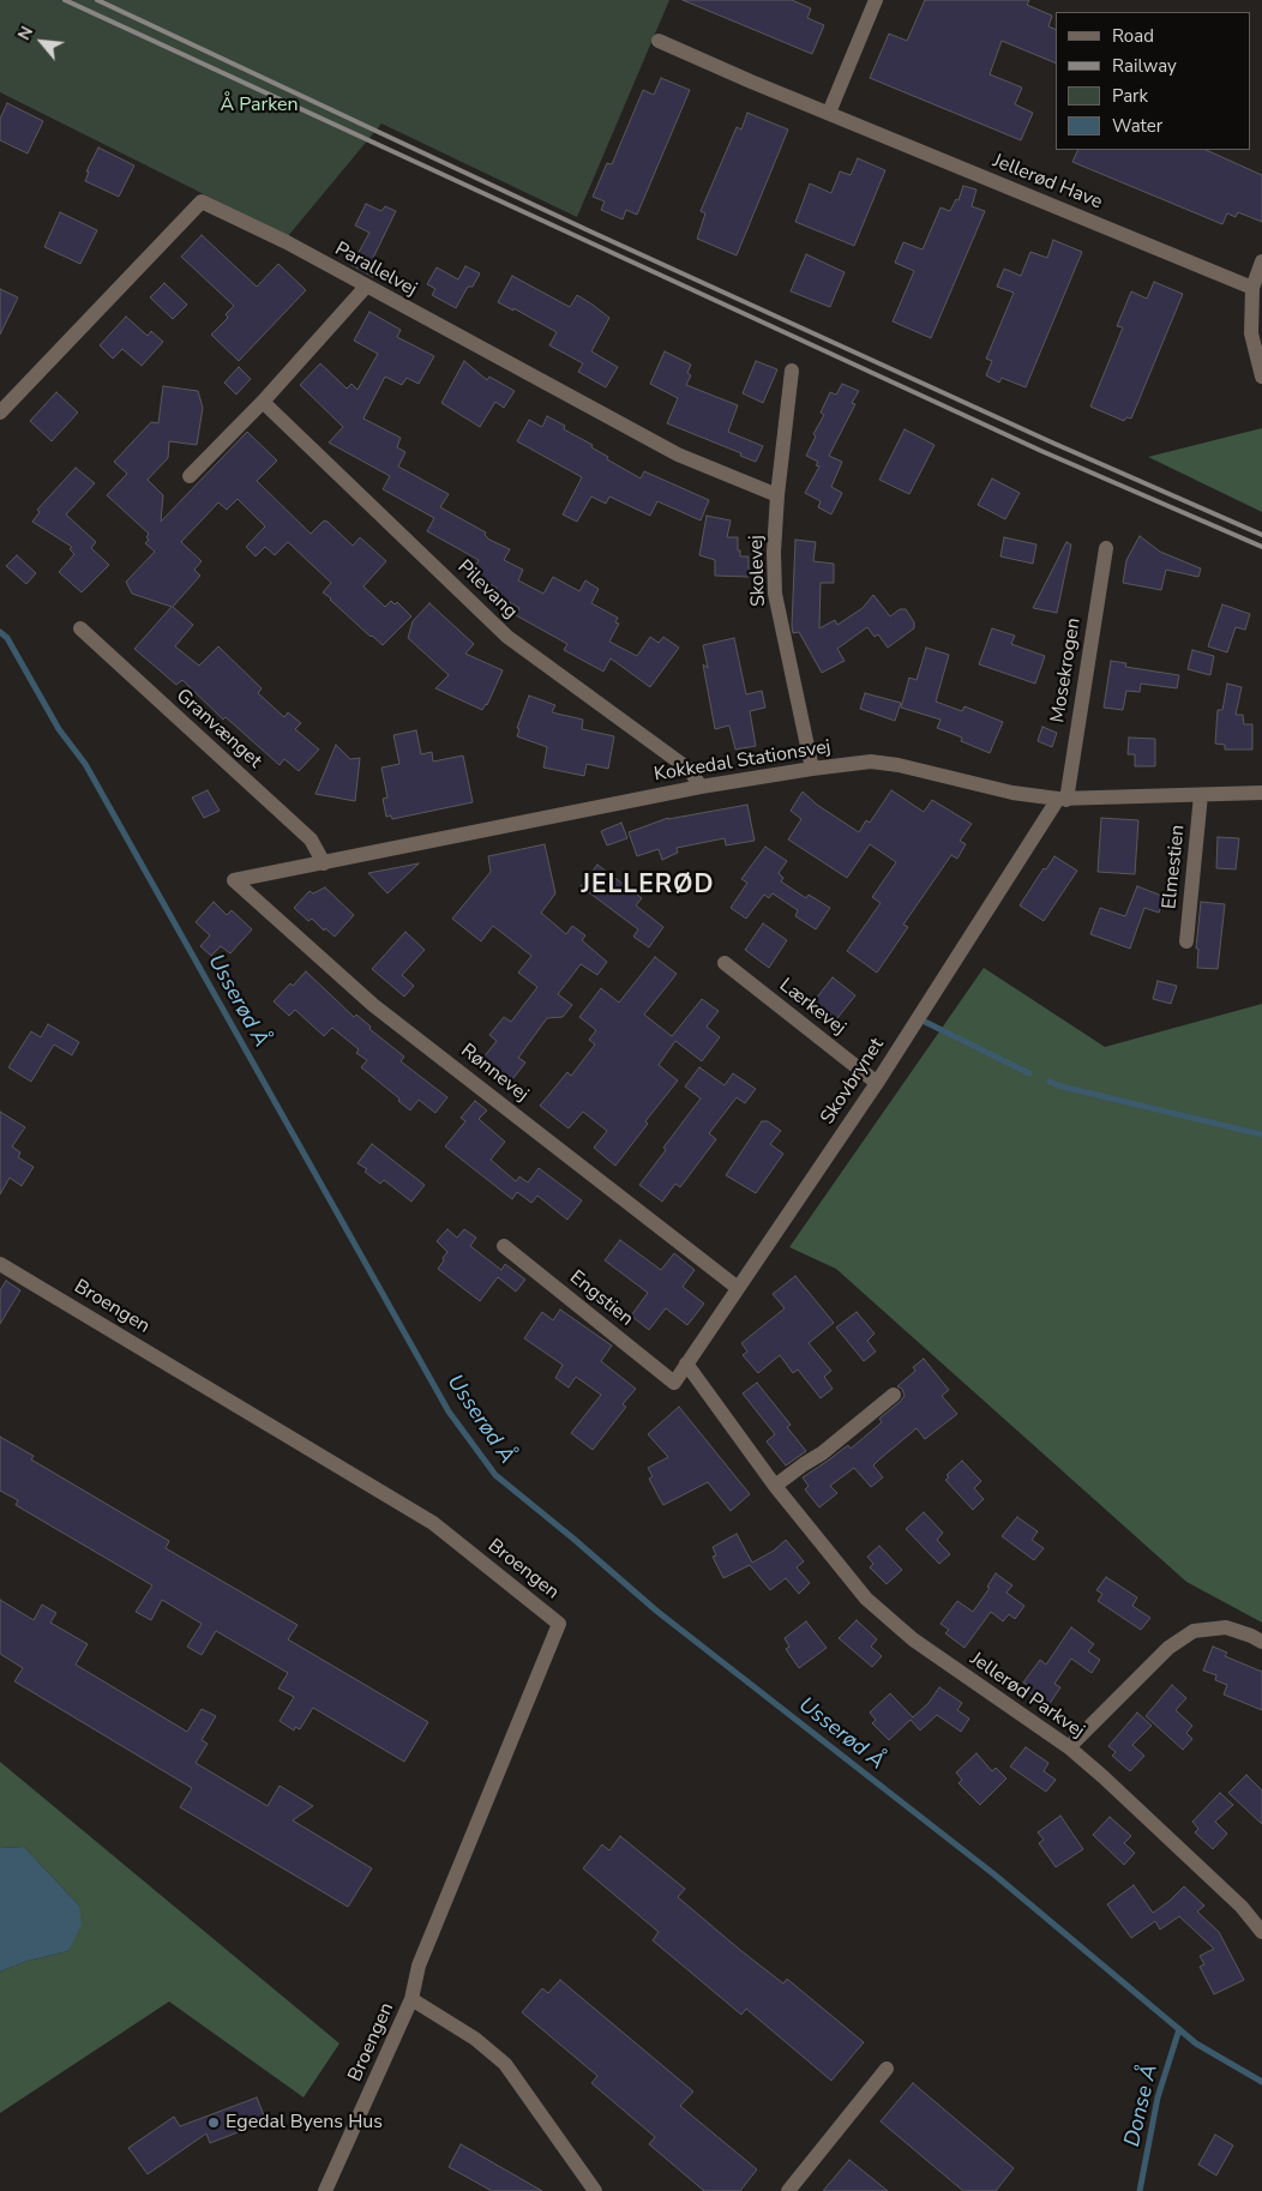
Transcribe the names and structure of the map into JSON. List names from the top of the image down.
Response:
{
  "streets": {
    "street": [
      "Jellerød Have",
      "Parallelvej",
      "Skolevej",
      "Pilevang",
      "Mosekrogen",
      "Granvænget",
      "Kokkedal Stationsvej",
      "Elmestien",
      "Lærkevej",
      "Rønnevej",
      "Skovbrynet",
      "Engstien",
      "Broengen",
      "Jellerød Parkvej"
    ]
  },
  "crossings": [
    ["Parallelvej", "Skolevej"],
    ["Skolevej", "Kokkedal Stationsvej"],
    ["Pilevang", "Kokkedal Stationsvej"],
    ["Mosekrogen", "Kokkedal Stationsvej"],
    ["Mosekrogen", "Skovbrynet"],
    ["Granvænget", "Kokkedal Stationsvej"],
    ["Kokkedal Stationsvej", "Elmestien"],
    ["Kokkedal Stationsvej", "Rønnevej"],
    ["Kokkedal Stationsvej", "Skovbrynet"],
    ["Lærkevej", "Skovbrynet"],
    ["Rønnevej", "Skovbrynet"],
    ["Skovbrynet", "Engstien"],
    ["Skovbrynet", "Jellerød Parkvej"]
  ],
  "districts": ["JELLERØD"],
  "water": ["Usserød Å", "Donse Å"],
  "parks": ["Å Parken"],
  "places": ["Egedal Byens Hus"],
  "legend": [
    "Road",
    "Railway",
    "Park",
    "Water"
  ],
  "north": "top left"
}
